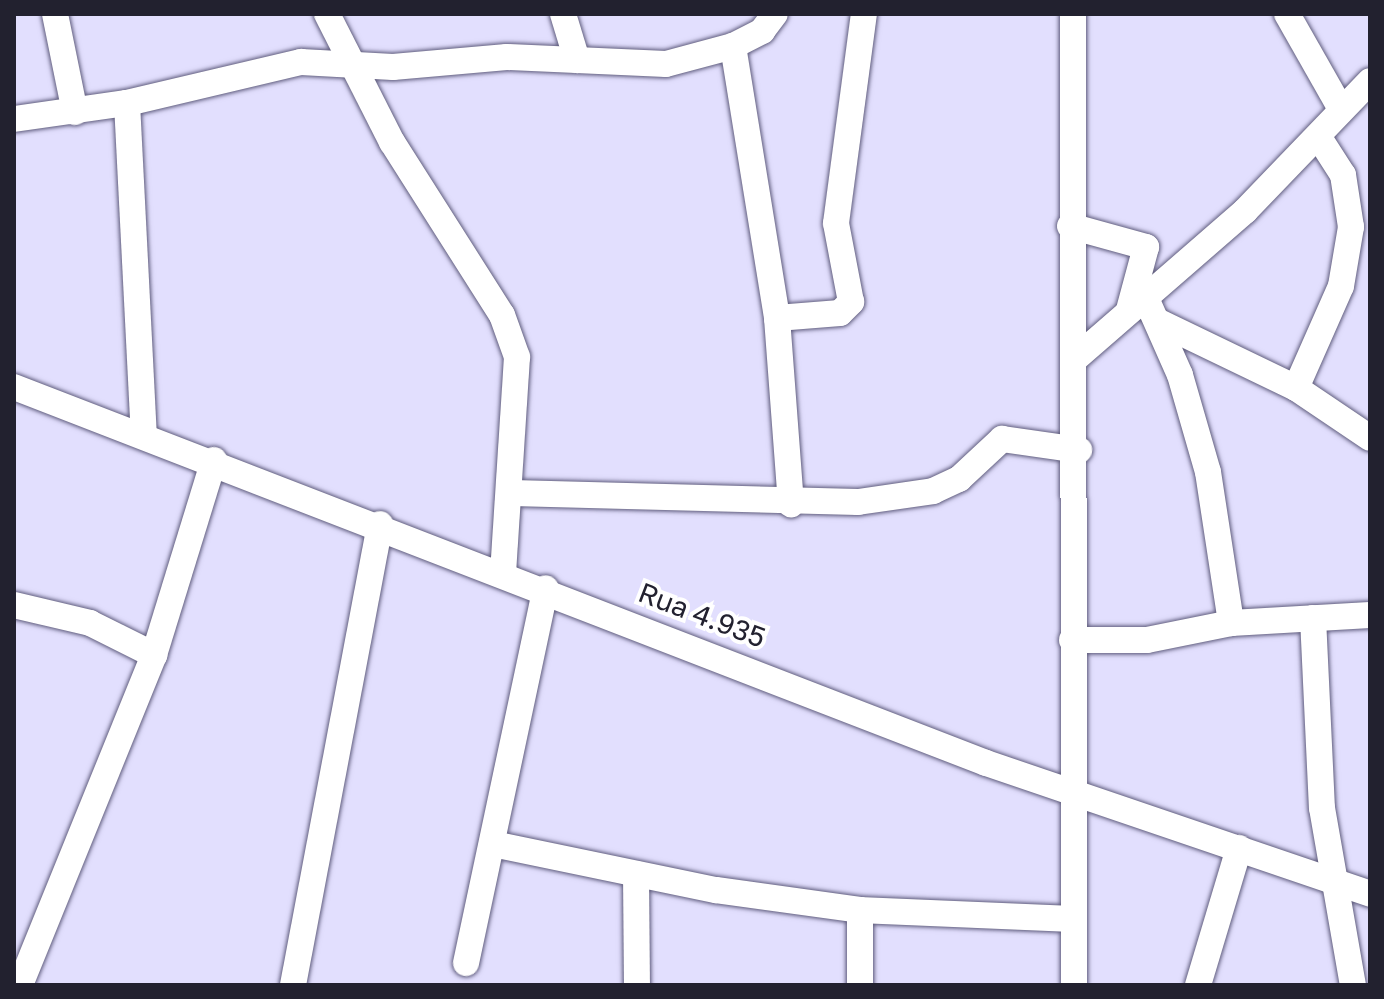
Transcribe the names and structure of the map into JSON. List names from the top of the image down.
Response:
{
  "streets": {
    "street": ["Rua 4.935"]
  }
}
